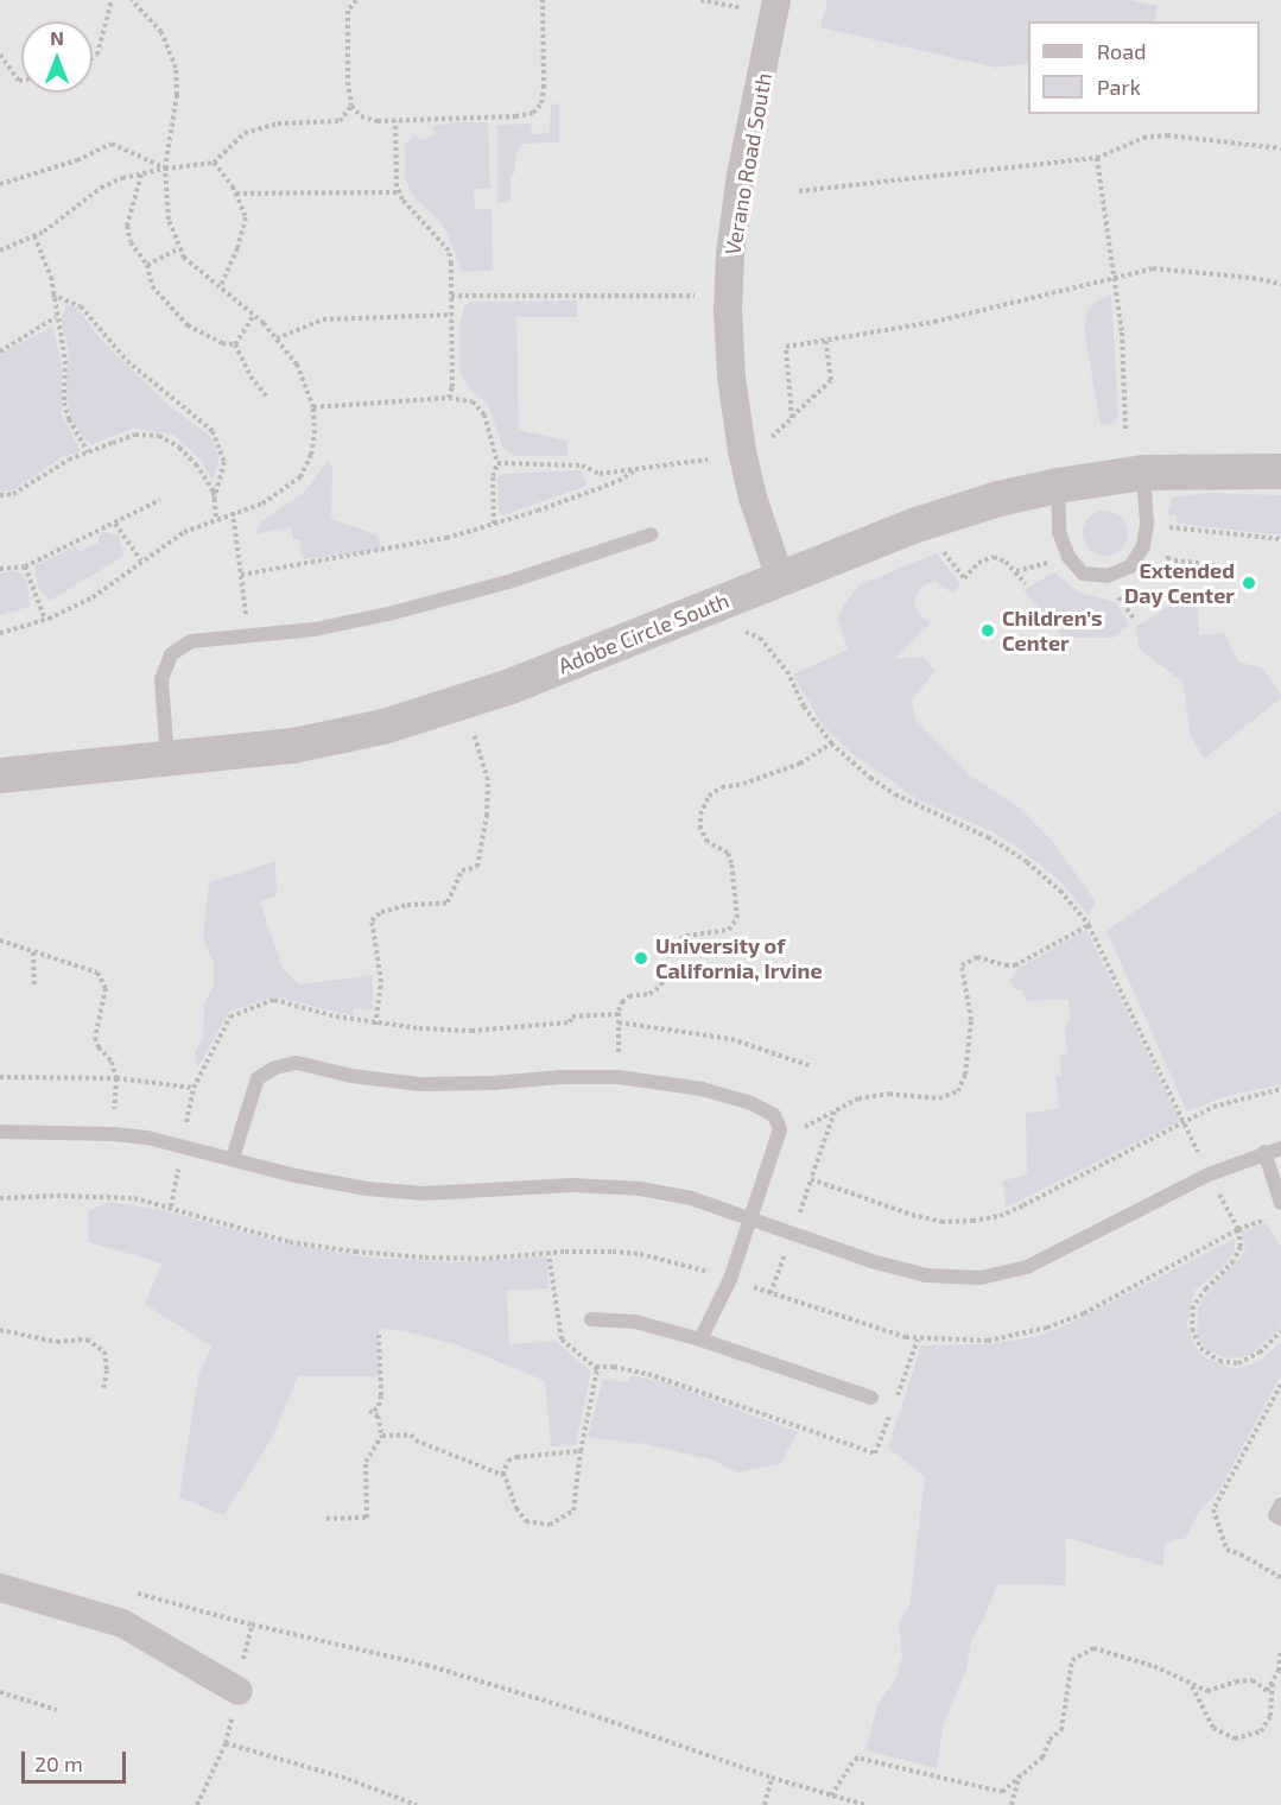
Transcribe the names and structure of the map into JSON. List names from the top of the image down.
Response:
{
  "streets": {
    "street": ["Verano Road South", "Adobe Circle South"]
  },
  "crossings": [
    ["Verano Road South", "Adobe Circle South"]
  ],
  "places": ["Extended Day Center", "Children’s Center", "University of California, Irvine"],
  "legend": ["Road", "Park"],
  "scale_bar": "20 m",
  "north": "top"
}
